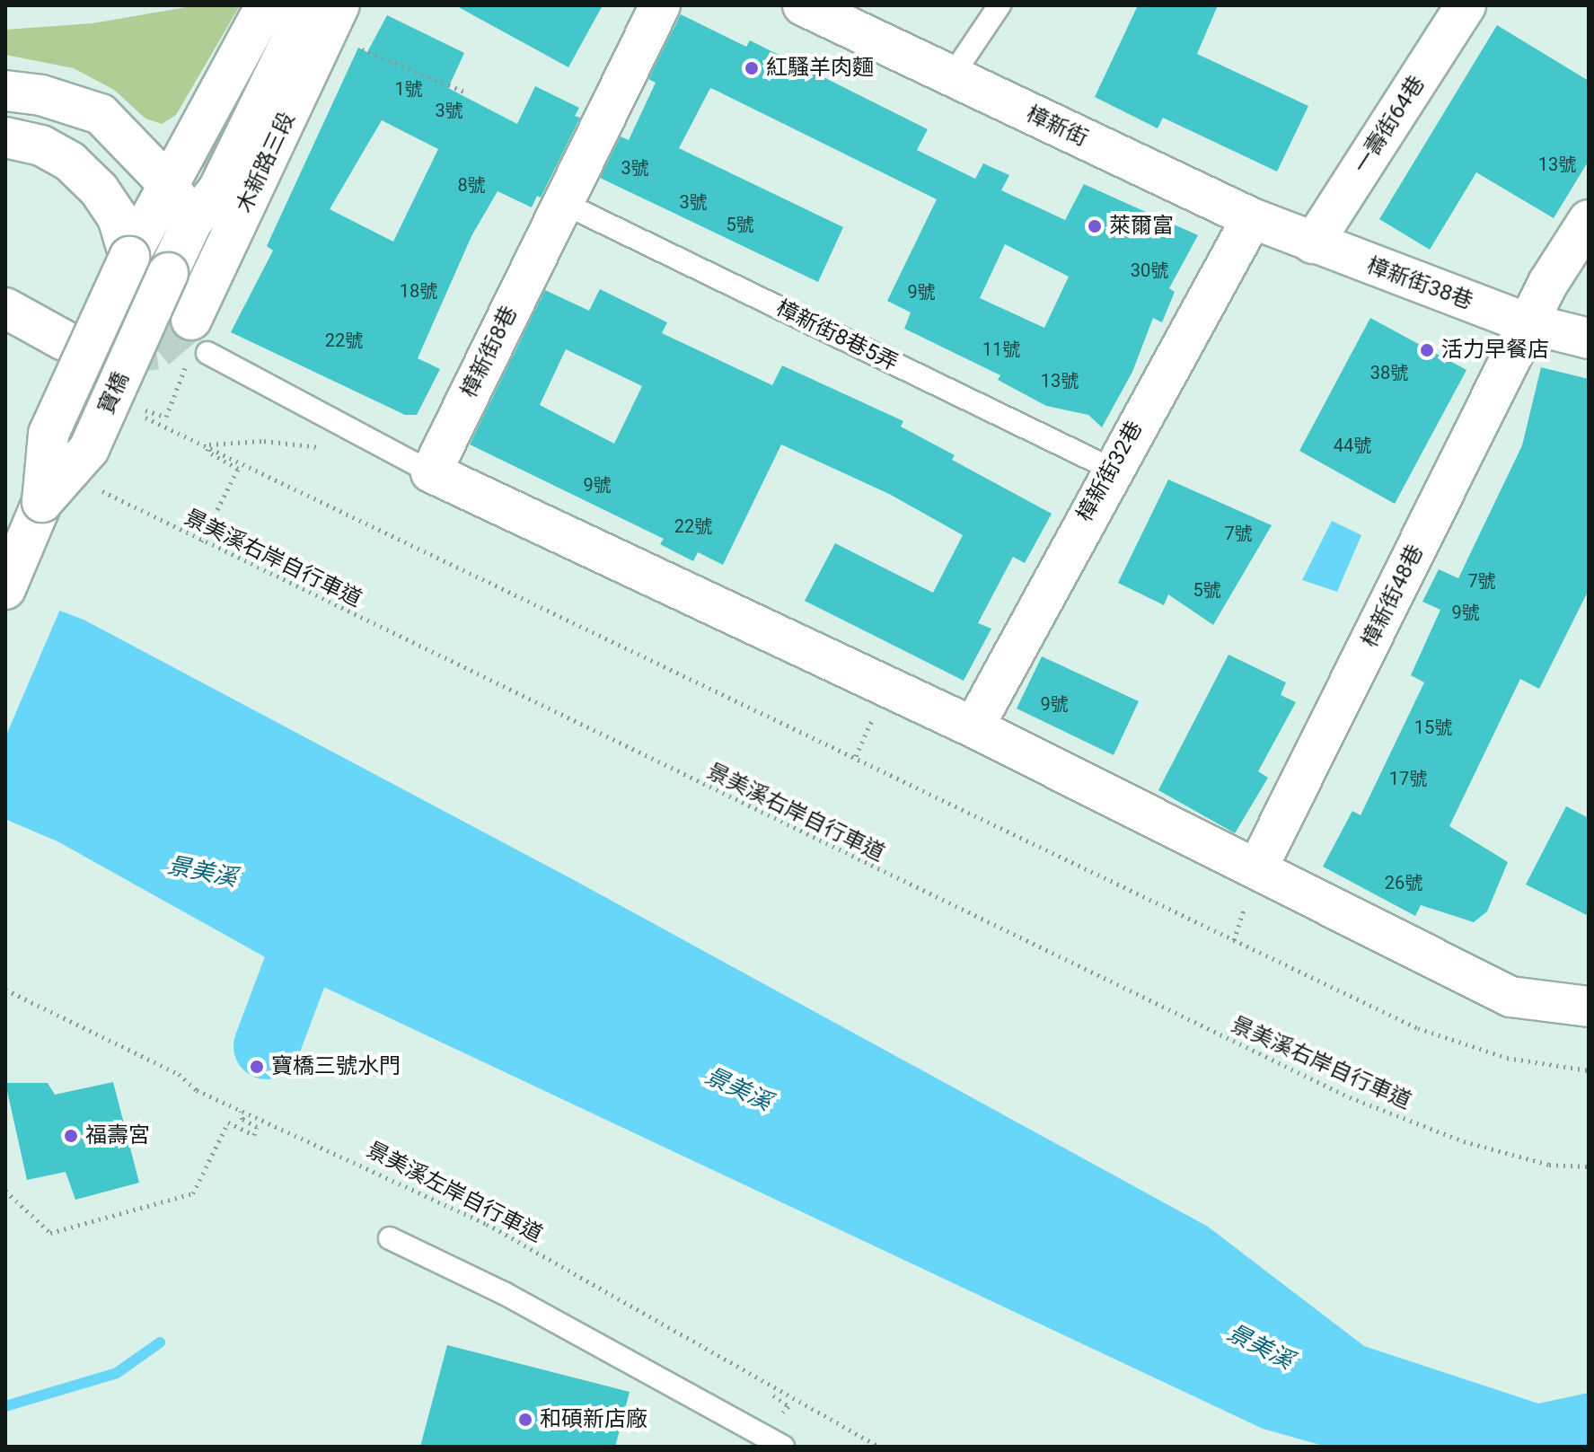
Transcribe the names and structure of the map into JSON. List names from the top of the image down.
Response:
{
  "streets": {
    "street": [
      "一壽街64巷",
      "樟新街",
      "木新路三段",
      "樟新街38巷",
      "樟新街8巷",
      "寶橋",
      "樟新街32巷",
      "樟新街48巷"
    ],
    "lane": ["樟新街8巷5弄"],
    "path": ["景美溪右岸自行車道", "景美溪左岸自行車道"]
  },
  "crossings": [
    ["一壽街64巷", "樟新街"],
    ["一壽街64巷", "樟新街38巷"],
    ["樟新街", "樟新街38巷"],
    ["樟新街", "樟新街32巷"],
    ["木新路三段", "寶橋"],
    ["樟新街38巷", "樟新街48巷"],
    ["樟新街8巷5弄", "樟新街8巷"],
    ["樟新街8巷5弄", "樟新街32巷"]
  ],
  "water": ["景美溪"],
  "places": [
    "紅騷羊肉麵",
    "萊爾富",
    "活力早餐店",
    "寶橋三號水門",
    "福壽宮",
    "和碩新店廠"
  ],
  "house_numbers": [
    "1號",
    "3號",
    "13號",
    "3號",
    "8號",
    "3號",
    "5號",
    "30號",
    "18號",
    "9號",
    "22號",
    "11號",
    "38號",
    "13號",
    "44號",
    "9號",
    "22號",
    "7號",
    "7號",
    "5號",
    "9號",
    "9號",
    "15號",
    "17號",
    "26號"
  ]
}
